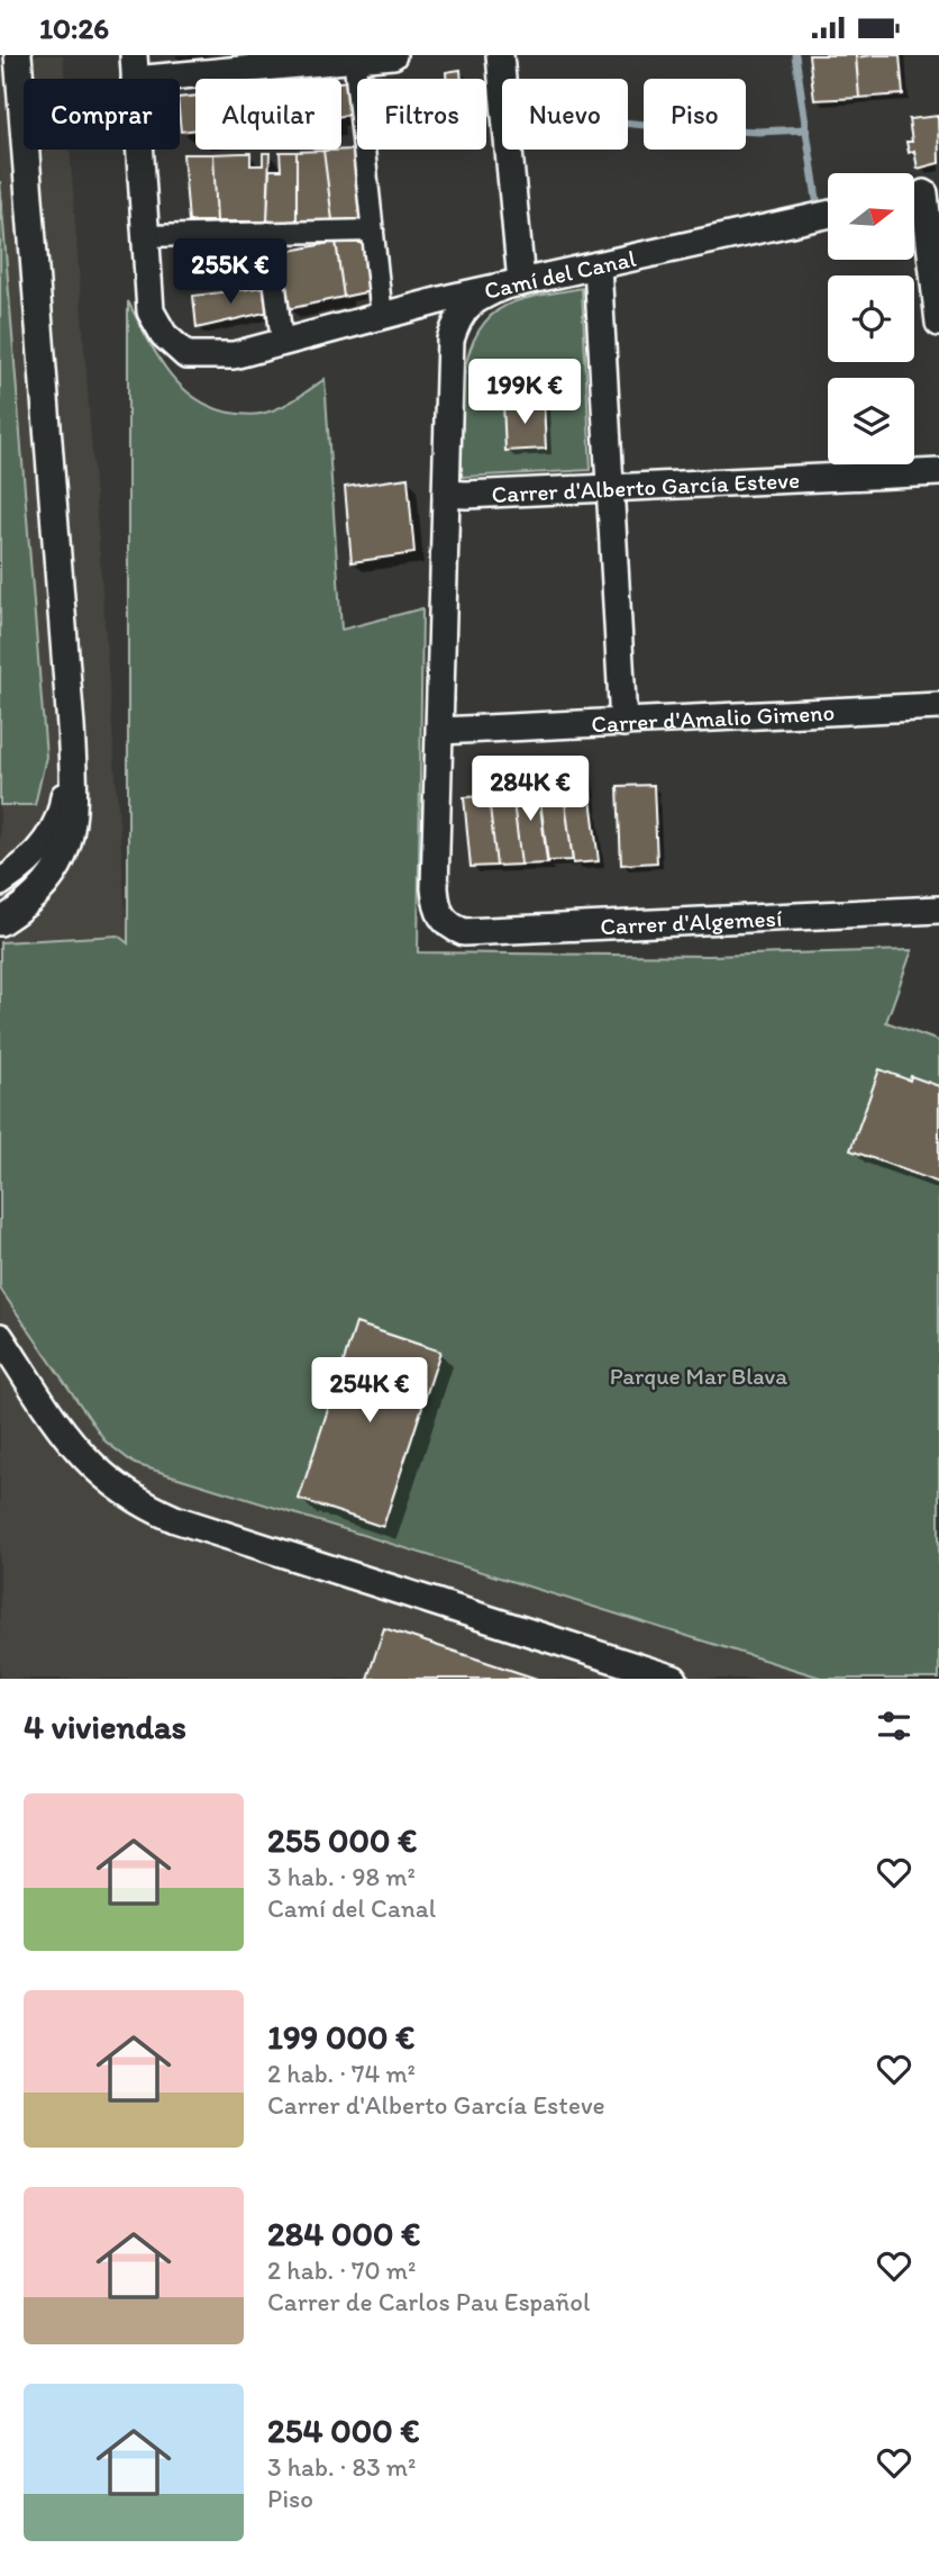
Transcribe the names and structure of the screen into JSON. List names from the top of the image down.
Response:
{
  "streets": {
    "street": [
      "Camí del Canal",
      "Carrer d'Alberto García Esteve",
      "Carrer d'Amalio Gimeno",
      "Carrer d'Algemesí"
    ]
  },
  "crossings": [
    ["Carrer d'Amalio Gimeno", "Carrer d'Algemesí"]
  ],
  "parks": ["Parque Mar Blava"],
  "north": "right",
  "page": {
    "status": "10:26",
    "chip": [
      "Comprar",
      "Alquilar",
      "Filtros",
      "Nuevo",
      "Piso"
    ],
    "price": [
      "255K €",
      "199K €",
      "284K €",
      "254K €"
    ],
    "heading": "4 viviendas",
    "list": [
      {
        "name": "255 000 €",
        "note": "3 hab. · 98 m² · Camí del Canal"
      },
      {
        "name": "199 000 €",
        "note": "2 hab. · 74 m² · Carrer d'Alberto García Esteve"
      },
      {
        "name": "284 000 €",
        "note": "2 hab. · 70 m² · Carrer de Carlos Pau Español"
      },
      {
        "name": "254 000 €",
        "note": "3 hab. · 83 m² · Piso"
      }
    ]
  }
}
